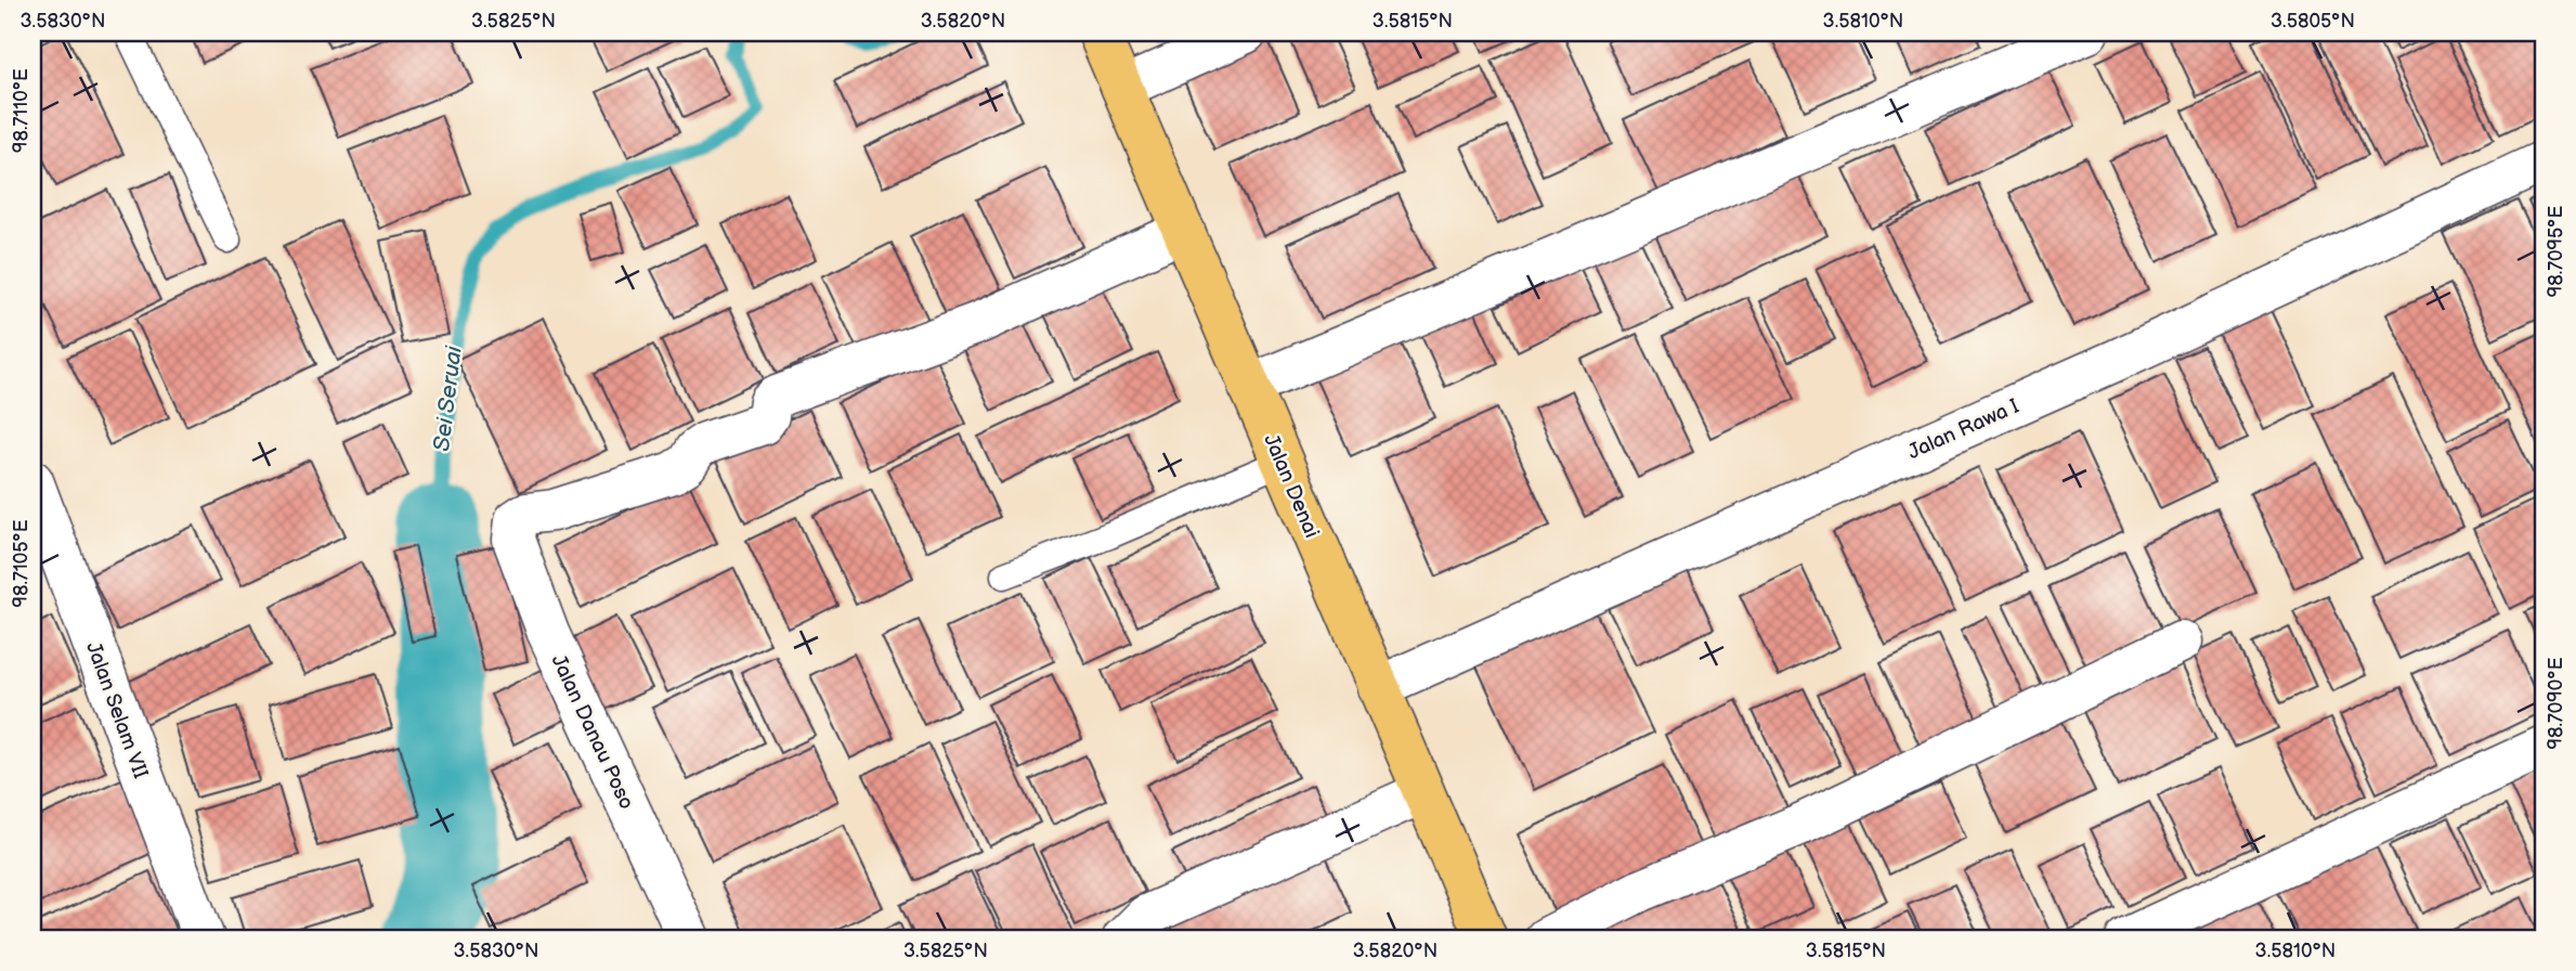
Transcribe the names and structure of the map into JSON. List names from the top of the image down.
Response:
{
  "streets": {
    "main road": ["Jalan Denai"],
    "street": ["Jalan Rawa I", "Jalan Selam VII", "Jalan Danau Poso"]
  },
  "crossings": [
    ["Jalan Rawa I", "Jalan Denai"],
    ["Jalan Denai", "Jalan Danau Poso"]
  ],
  "water": ["Sei Seruai"],
  "coordinates": [
    "3.5830°N",
    "3.5825°N",
    "3.5820°N",
    "3.5815°N",
    "3.5810°N",
    "3.5805°N",
    "98.7110°E",
    "98.7095°E",
    "98.7105°E",
    "98.7090°E"
  ]
}
